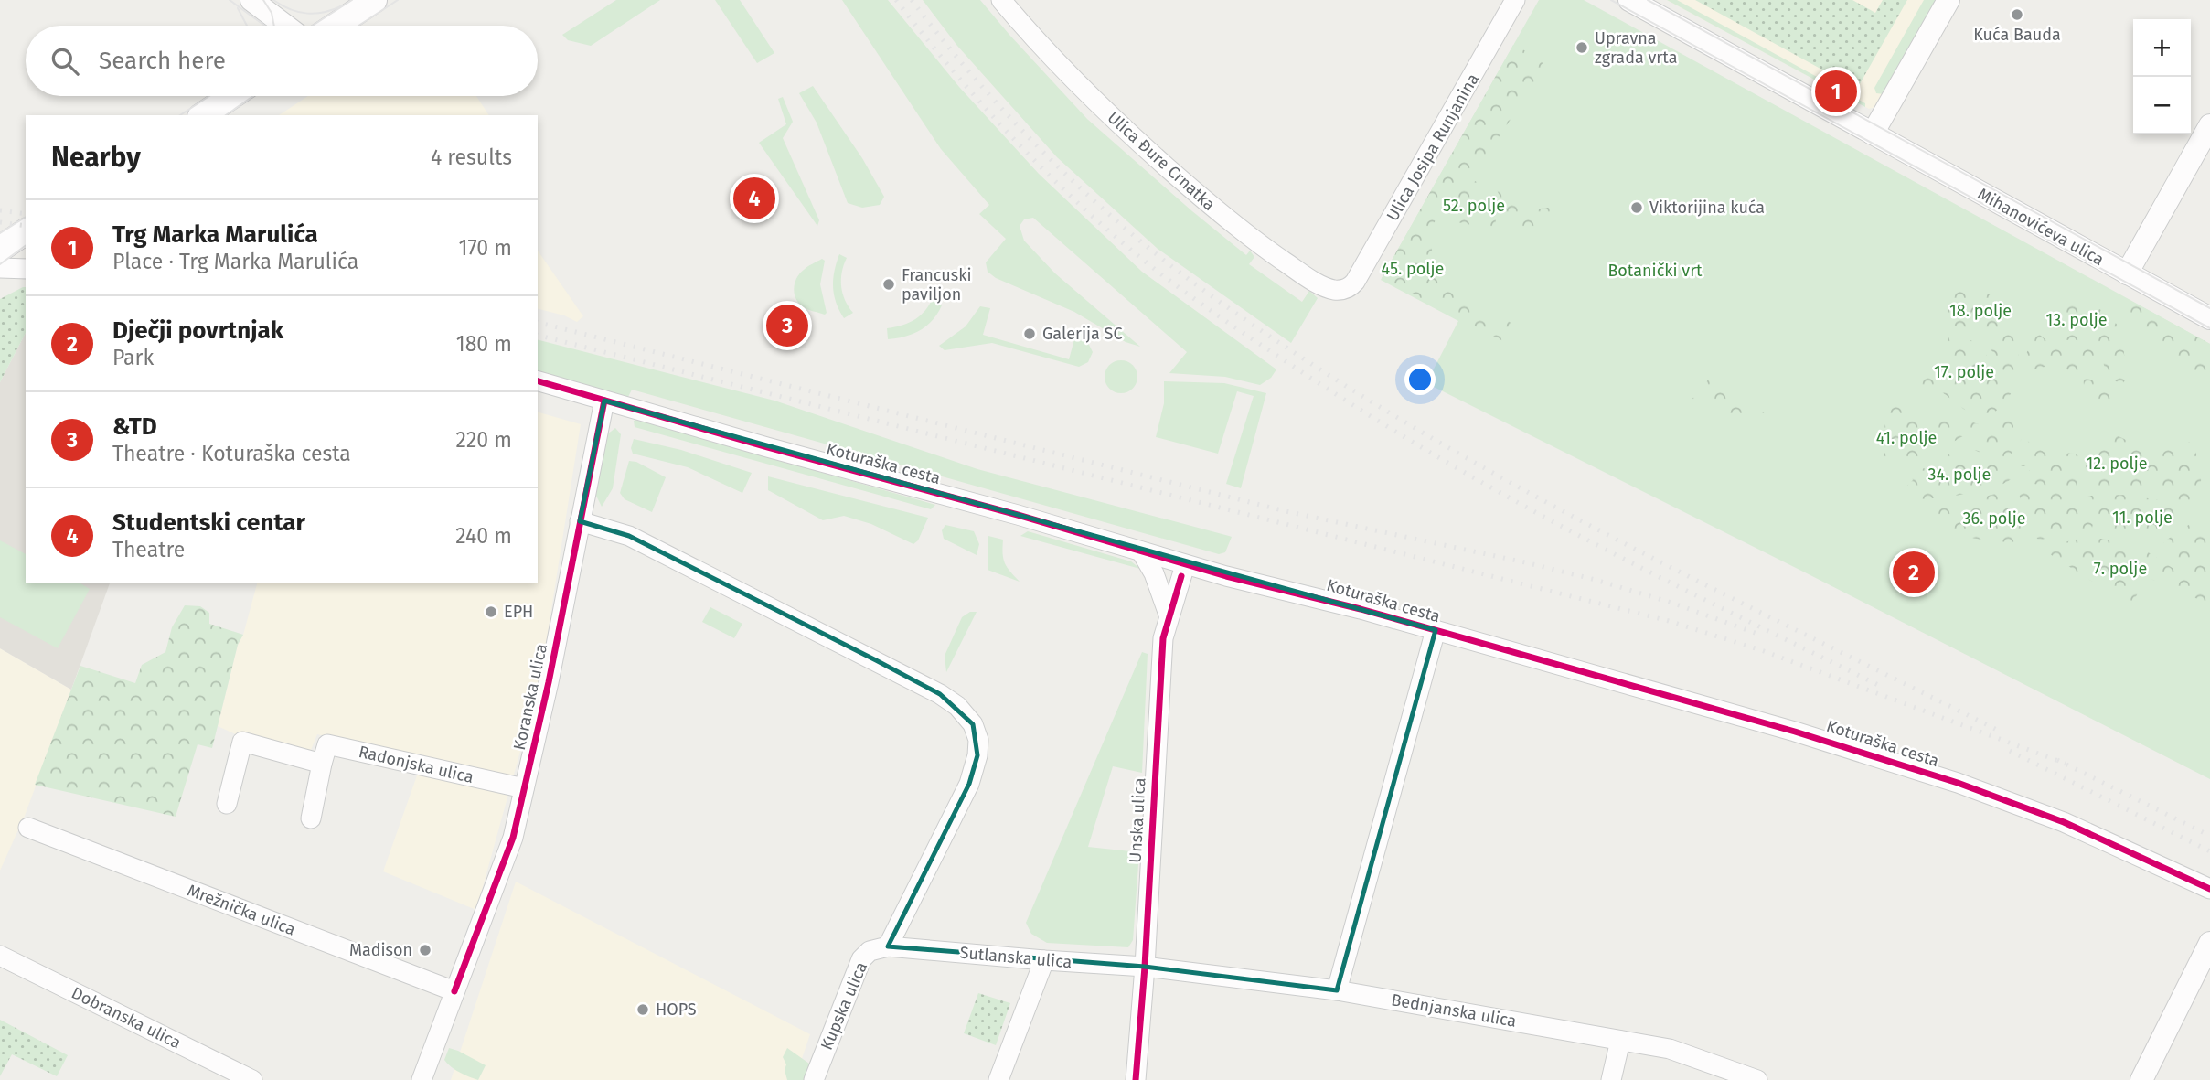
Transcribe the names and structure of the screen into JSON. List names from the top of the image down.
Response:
{
  "streets": {
    "street": [
      "Ulica Josipa Runjanina",
      "Ulica Đure Crnatka",
      "Mihanovićeva ulica",
      "Koturaška cesta",
      "Koranska ulica",
      "Radonjska ulica",
      "Unska ulica",
      "Mrežnička ulica",
      "Sutlanska ulica",
      "Kupska ulica",
      "Bednjanska ulica",
      "Dobranska ulica"
    ]
  },
  "crossings": [
    ["Ulica Josipa Runjanina", "Ulica Đure Crnatka"],
    ["Koturaška cesta", "Koranska ulica"],
    ["Koturaška cesta", "Unska ulica"],
    ["Koturaška cesta", "Bednjanska ulica"],
    ["Koranska ulica", "Radonjska ulica"],
    ["Koranska ulica", "Mrežnička ulica"],
    ["Unska ulica", "Sutlanska ulica"],
    ["Unska ulica", "Bednjanska ulica"],
    ["Sutlanska ulica", "Kupska ulica"],
    ["Sutlanska ulica", "Bednjanska ulica"]
  ],
  "parks": [
    "52. polje",
    "45. polje",
    "Botanički vrt",
    "18. polje",
    "13. polje",
    "17. polje",
    "41. polje",
    "12. polje",
    "34. polje",
    "11. polje",
    "36. polje",
    "7. polje"
  ],
  "places": [
    "Kuća Bauda",
    "Upravna zgrada vrta",
    "Viktorijina kuća",
    "Francuski paviljon",
    "Galerija SC",
    "EPH",
    "Madison",
    "HOPS"
  ],
  "page": {
    "map_buttons": ["+", "−"],
    "search": "Search here",
    "pins": [
      "1",
      "4",
      "3",
      "2"
    ],
    "heading": ["Nearby", "4 results"],
    "list": [
      {
        "mark": "1",
        "name": "Trg Marka Marulića",
        "note": "Place · Trg Marka Marulića",
        "value": "170 m"
      },
      {
        "mark": "2",
        "name": "Dječji povrtnjak",
        "note": "Park",
        "value": "180 m"
      },
      {
        "mark": "3",
        "name": "&TD",
        "note": "Theatre · Koturaška cesta",
        "value": "220 m"
      },
      {
        "mark": "4",
        "name": "Studentski centar",
        "note": "Theatre",
        "value": "240 m"
      }
    ]
  }
}
